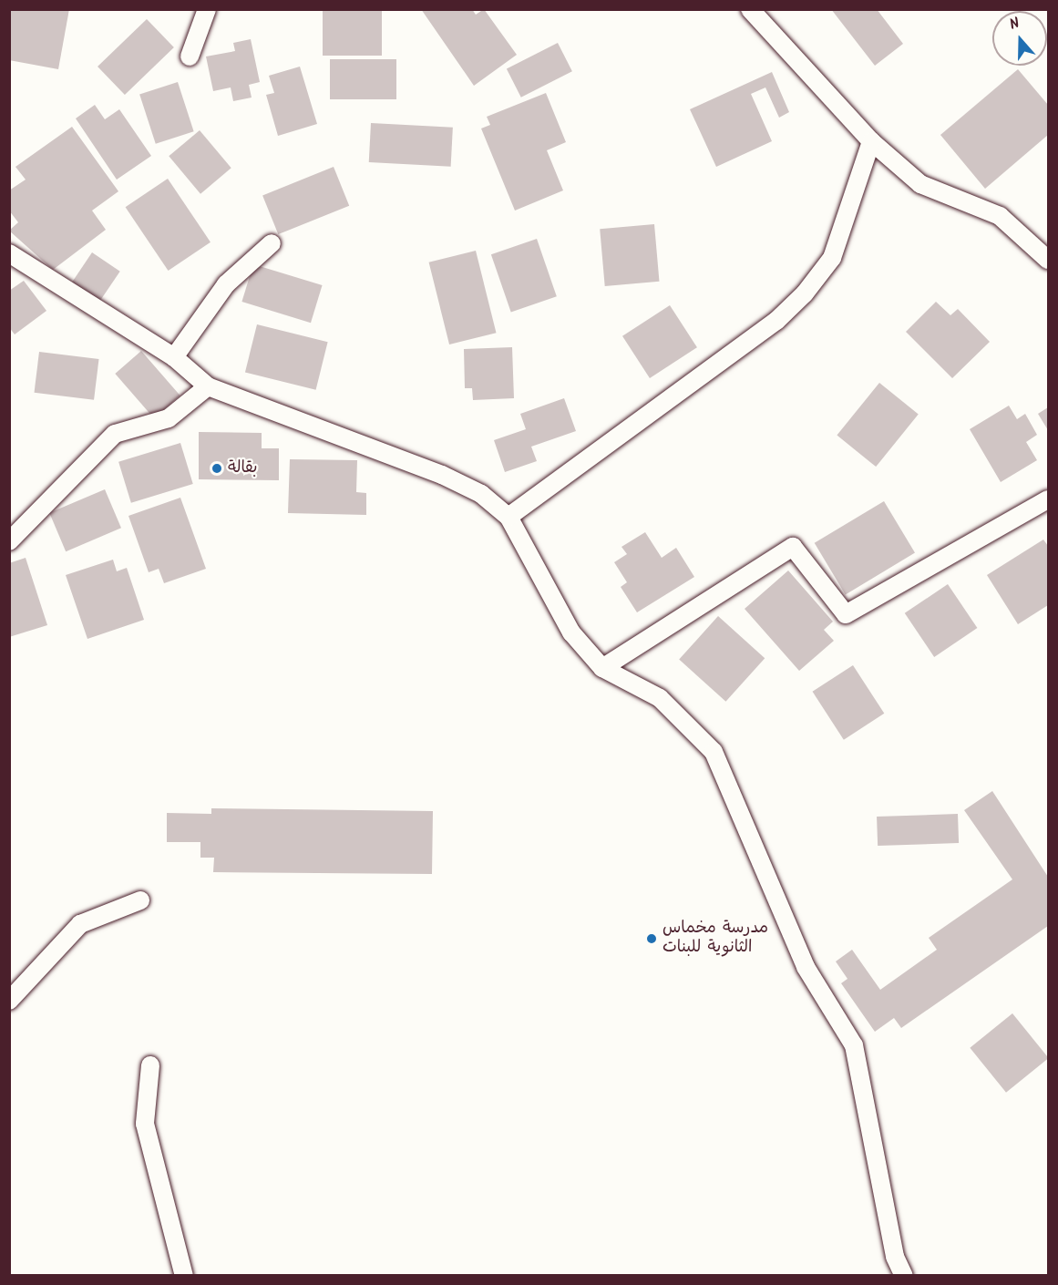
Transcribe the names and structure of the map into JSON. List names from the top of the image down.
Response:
{
  "places": ["بقالة", "مدرسة مخماس الثانوية للبنات"],
  "north": "top"
}
